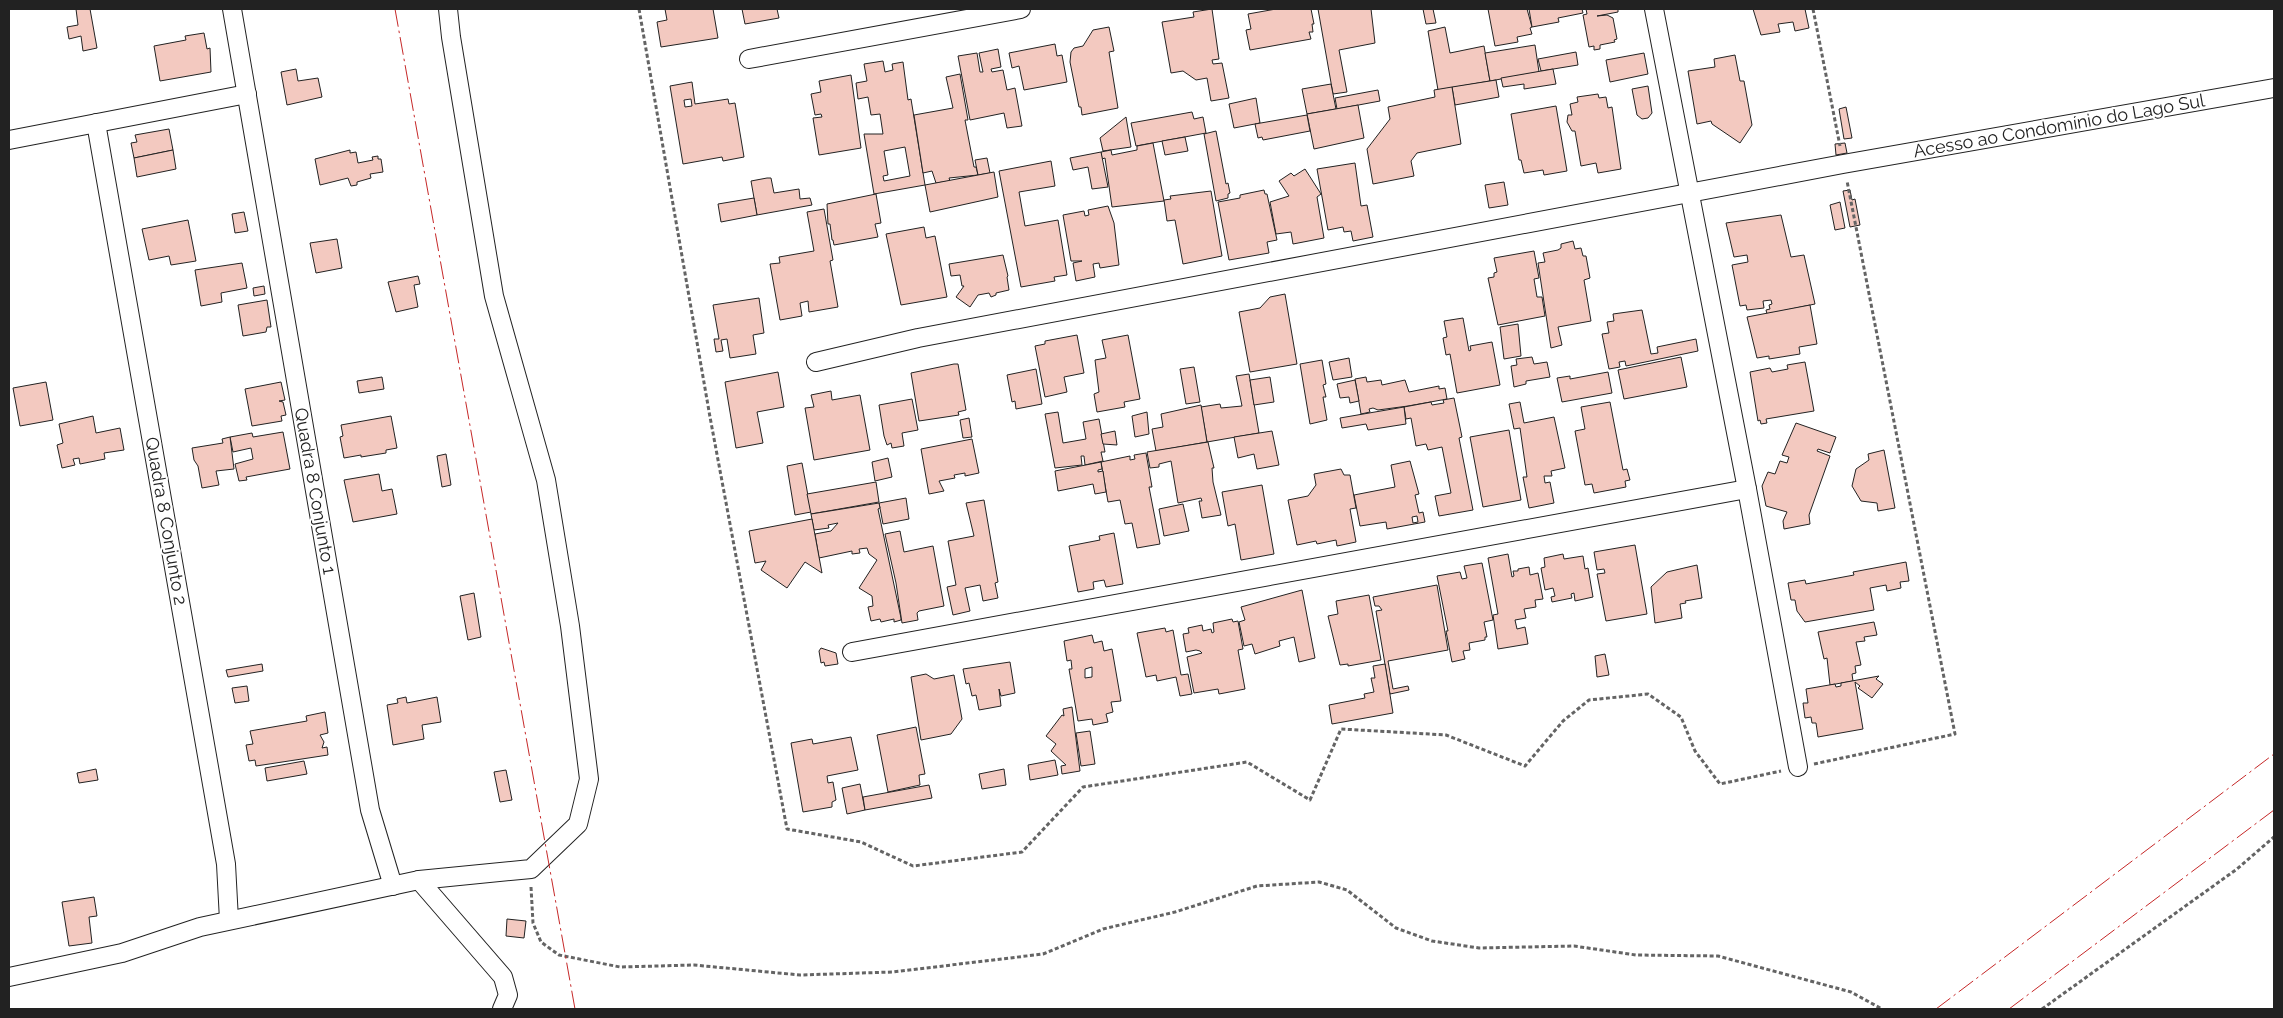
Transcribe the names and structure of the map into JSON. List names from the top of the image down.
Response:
{
  "streets": {
    "street": ["Acesso ao Condomínio do Lago Sul", "Quadra 8 Conjunto 1", "Quadra 8 Conjunto 2"]
  }
}
